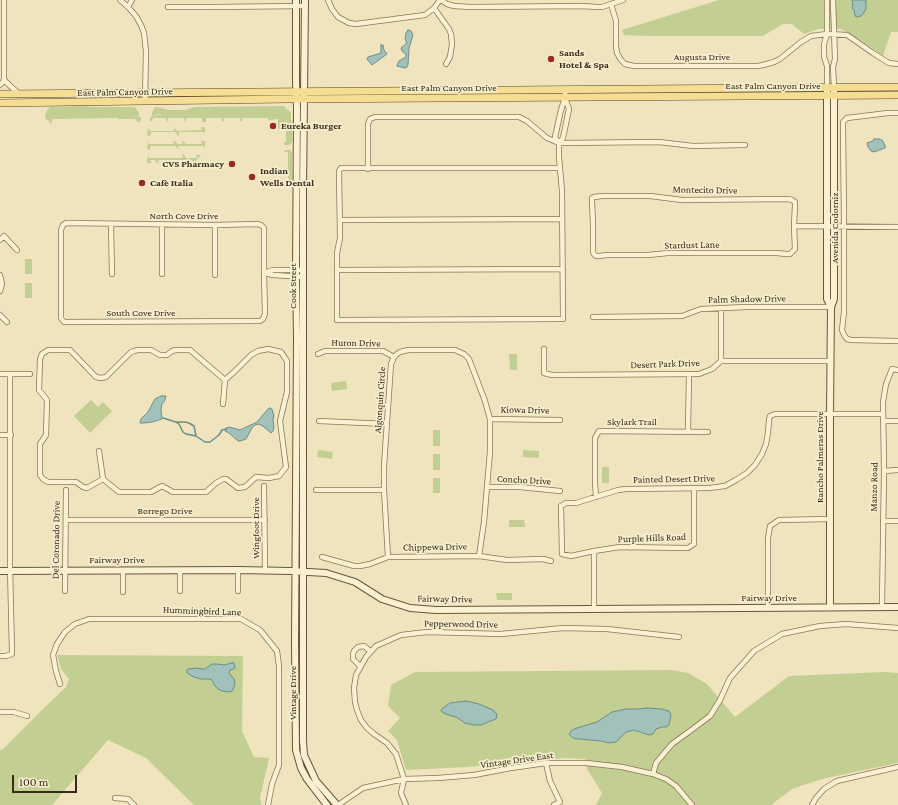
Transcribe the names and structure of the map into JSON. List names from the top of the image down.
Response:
{
  "streets": {
    "main road": ["East Palm Canyon Drive"],
    "street": [
      "Augusta Drive",
      "Montecito Drive",
      "North Cove Drive",
      "Avenida Codorniz",
      "Stardust Lane",
      "Cook Street",
      "Palm Shadow Drive",
      "South Cove Drive",
      "Huron Drive",
      "Desert Park Drive",
      "Algonquin Circle",
      "Kiowa Drive",
      "Skylark Trail",
      "Rancho Palmeras Drive",
      "Painted Desert Drive",
      "Concho Drive",
      "Manzo Road",
      "Borrego Drive",
      "Wingfoot Drive",
      "Purple Hills Road",
      "Del Coronado Drive",
      "Chippewa Drive",
      "Fairway Drive",
      "Hummingbird Lane",
      "Pepperwood Drive",
      "Vintage Drive",
      "Vintage Drive East"
    ]
  },
  "crossings": [
    ["East Palm Canyon Drive", "Cook Street"],
    ["East Palm Canyon Drive", "Rancho Palmeras Drive"],
    ["Montecito Drive", "Stardust Lane"],
    ["North Cove Drive", "South Cove Drive"],
    ["Cook Street", "Fairway Drive"],
    ["Cook Street", "Vintage Drive"],
    ["Palm Shadow Drive", "Rancho Palmeras Drive"],
    ["Huron Drive", "Algonquin Circle"],
    ["Algonquin Circle", "Kiowa Drive"],
    ["Algonquin Circle", "Concho Drive"],
    ["Algonquin Circle", "Chippewa Drive"],
    ["Skylark Trail", "Painted Desert Drive"],
    ["Rancho Palmeras Drive", "Painted Desert Drive"],
    ["Rancho Palmeras Drive", "Fairway Drive"],
    ["Painted Desert Drive", "Manzo Road"],
    ["Painted Desert Drive", "Purple Hills Road"],
    ["Manzo Road", "Fairway Drive"],
    ["Borrego Drive", "Wingfoot Drive"],
    ["Borrego Drive", "Del Coronado Drive"],
    ["Wingfoot Drive", "Fairway Drive"],
    ["Del Coronado Drive", "Fairway Drive"],
    ["Fairway Drive", "Vintage Drive"],
    ["Pepperwood Drive", "Vintage Drive East"],
    ["Vintage Drive", "Vintage Drive East"]
  ],
  "places": [
    "Sands Hotel & Spa",
    "Eureka Burger",
    "CVS Pharmacy",
    "Indian Wells Dental",
    "Cafè Italia"
  ],
  "scale_bar": "100 m"
}
